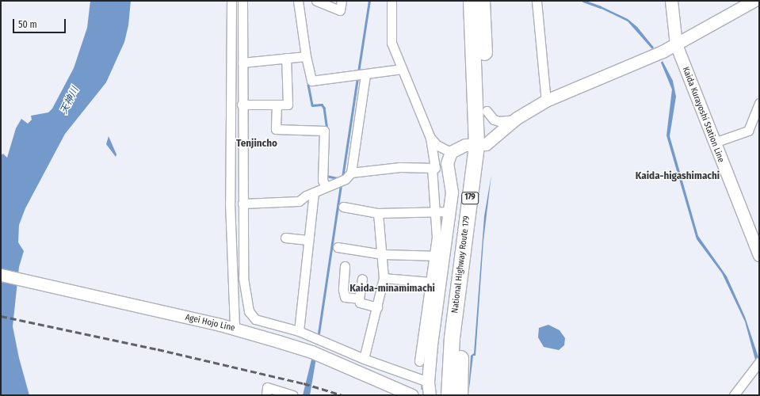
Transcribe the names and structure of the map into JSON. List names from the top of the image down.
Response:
{
  "streets": {
    "highway": ["179", "National Highway Route 179"],
    "main road": ["Kaida Kurayoshi Station Line", "Agei Hojo Line"]
  },
  "districts": ["Tenjincho", "Kaida-higashimachi", "Kaida-minamimachi"],
  "water": ["天神川"],
  "scale_bar": "50 m"
}
